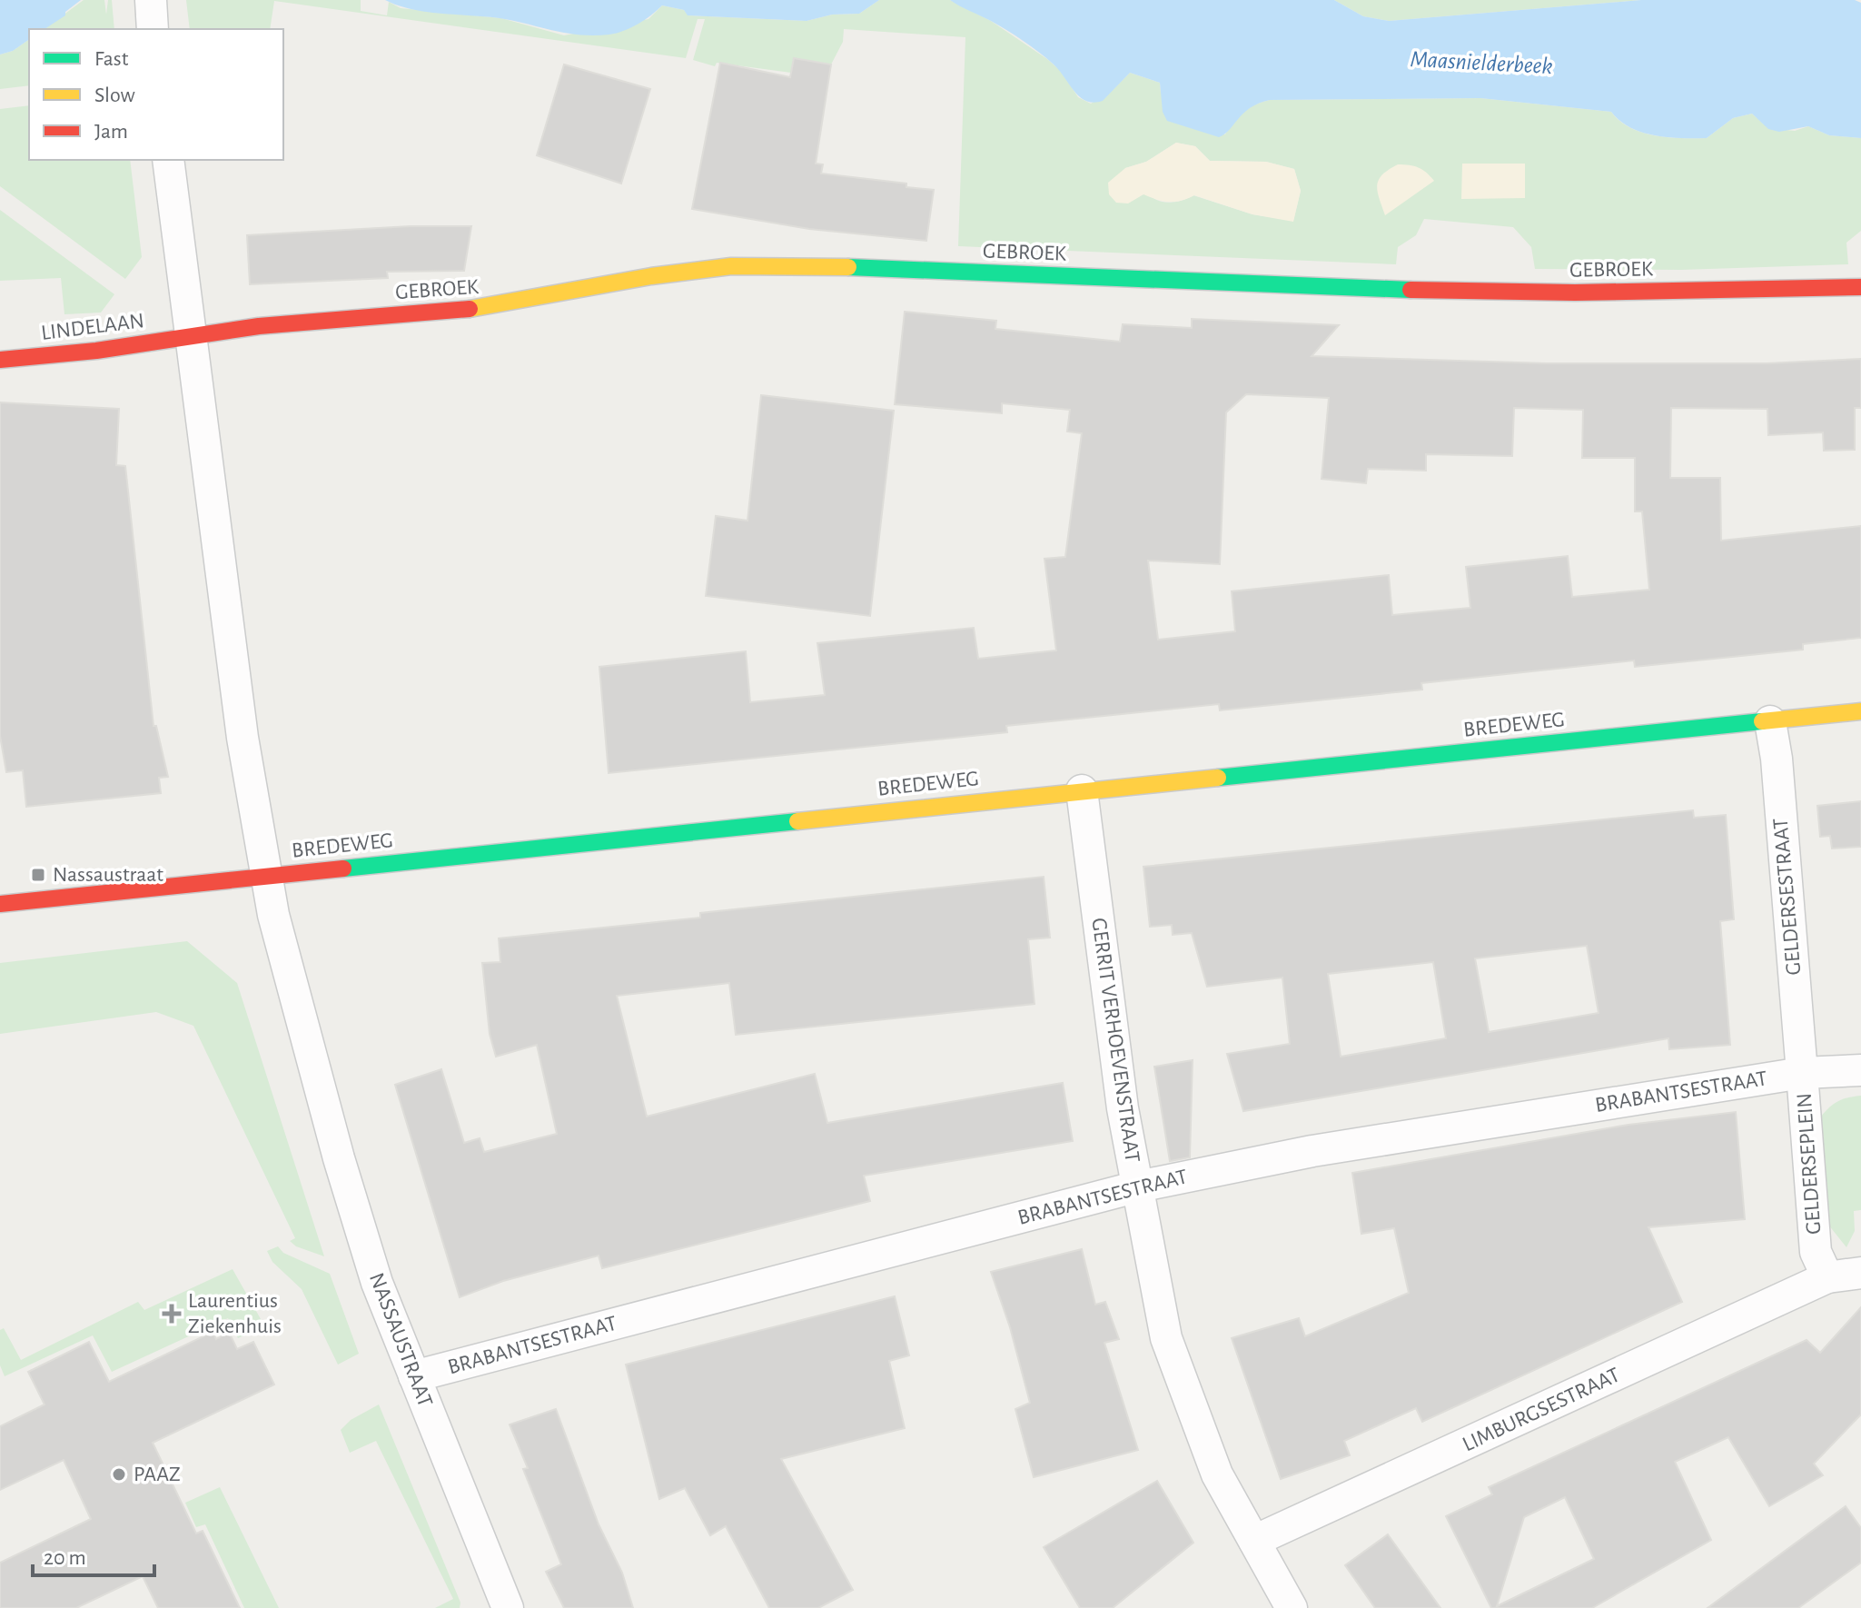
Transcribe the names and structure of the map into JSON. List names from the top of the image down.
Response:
{
  "streets": {
    "street": [
      "GEBROEK",
      "LINDELAAN",
      "BREDEWEG",
      "GELDERSESTRAAT",
      "GERRIT VERHOEVENSTRAAT",
      "BRABANTSESTRAAT",
      "GELDERSEPLEIN",
      "NASSAUSTRAAT",
      "LIMBURGSESTRAAT"
    ]
  },
  "crossings": [
    ["GEBROEK", "LINDELAAN"],
    ["GEBROEK", "NASSAUSTRAAT"],
    ["LINDELAAN", "NASSAUSTRAAT"],
    ["BREDEWEG", "GELDERSESTRAAT"],
    ["BREDEWEG", "GERRIT VERHOEVENSTRAAT"],
    ["BREDEWEG", "NASSAUSTRAAT"],
    ["GELDERSESTRAAT", "BRABANTSESTRAAT"],
    ["GELDERSESTRAAT", "GELDERSEPLEIN"],
    ["GERRIT VERHOEVENSTRAAT", "BRABANTSESTRAAT"],
    ["GERRIT VERHOEVENSTRAAT", "LIMBURGSESTRAAT"],
    ["BRABANTSESTRAAT", "GELDERSEPLEIN"],
    ["BRABANTSESTRAAT", "NASSAUSTRAAT"],
    ["GELDERSEPLEIN", "LIMBURGSESTRAAT"]
  ],
  "water": ["Maasnielderbeek"],
  "places": {
    "transit": ["Nassaustraat"],
    "health": ["Laurentius Ziekenhuis"],
    "other": ["PAAZ"]
  },
  "legend": ["Fast", "Slow", "Jam"],
  "scale_bar": "20 m"
}
